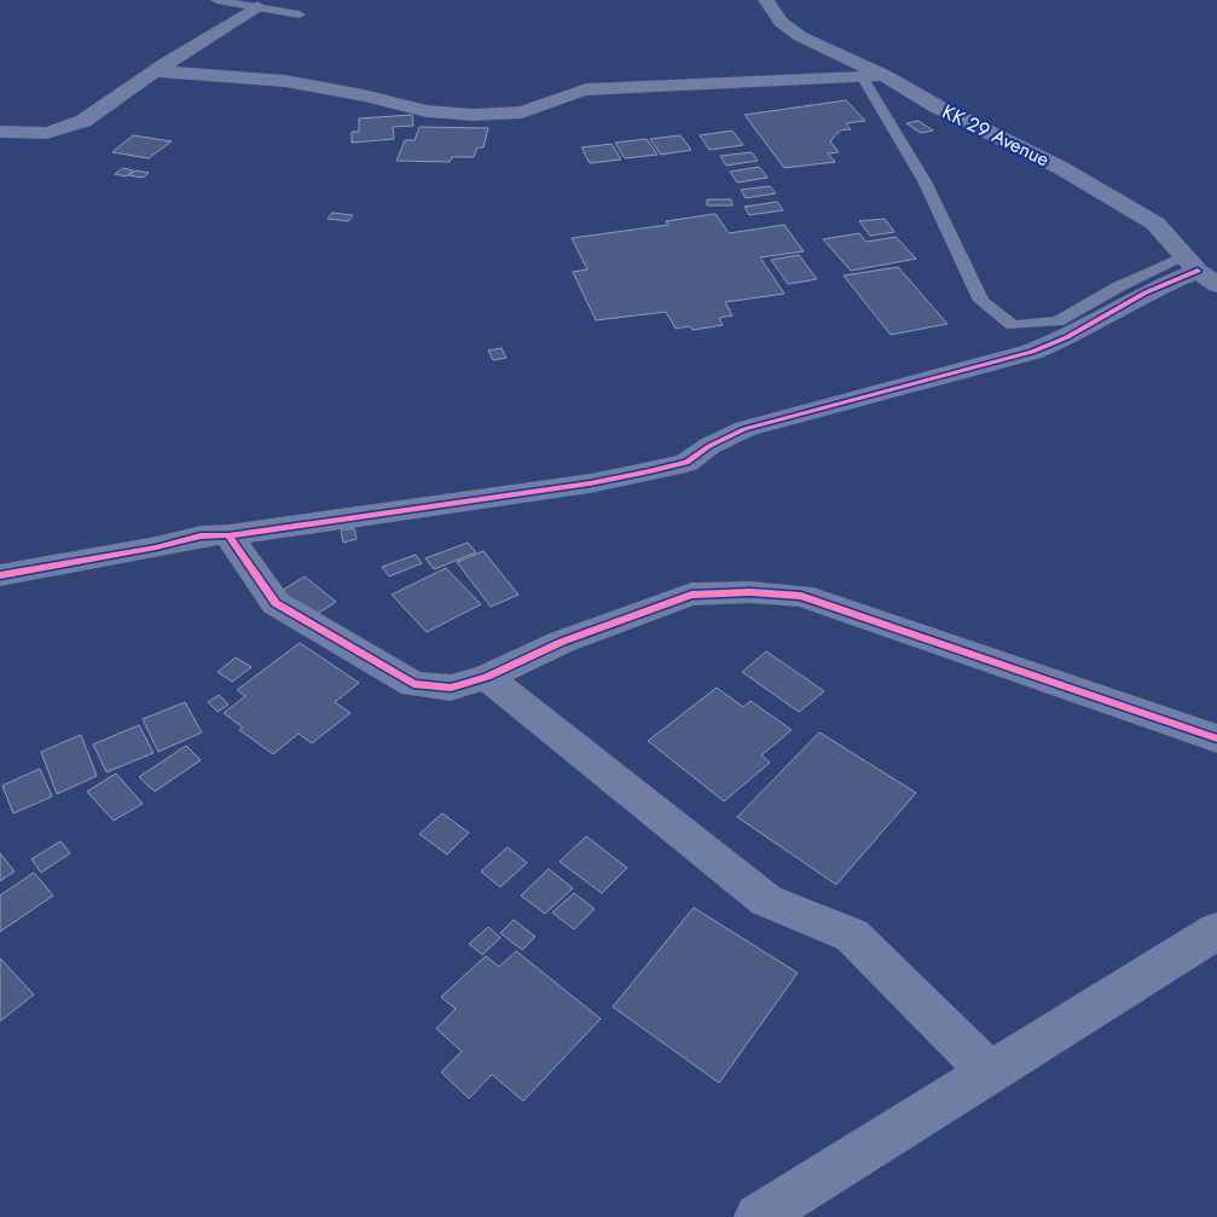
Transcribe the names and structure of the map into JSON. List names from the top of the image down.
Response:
{
  "streets": {
    "street": ["KK 29 Avenue"]
  }
}
